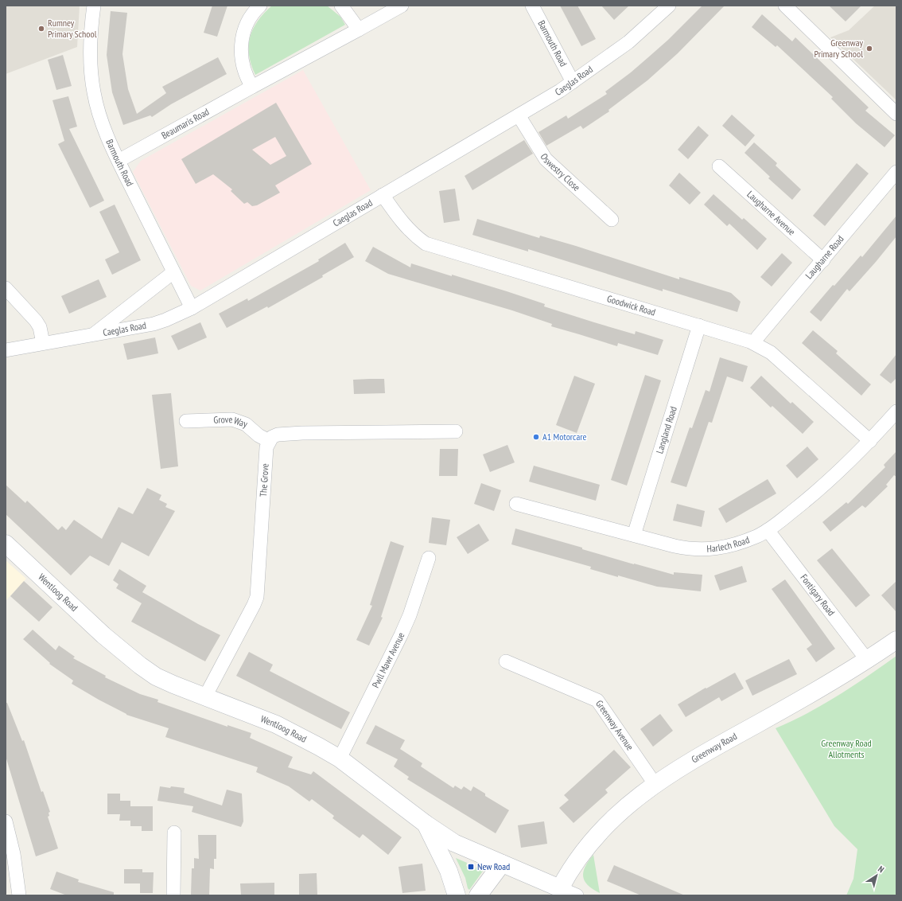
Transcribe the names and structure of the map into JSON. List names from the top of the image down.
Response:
{
  "streets": {
    "street": [
      "Barmouth Road",
      "Caeglas Road",
      "Beaumaris Road",
      "Oswestry Close",
      "Laugharne Avenue",
      "Laugharne Road",
      "Goodwick Road",
      "Grove Way",
      "Langland Road",
      "The Grove",
      "Harlech Road",
      "Wentloog Road",
      "Fontigary Road",
      "Pwll Mawr Avenue",
      "Greenway Avenue",
      "Greenway Road"
    ]
  },
  "crossings": [
    ["Barmouth Road", "Caeglas Road"],
    ["Barmouth Road", "Beaumaris Road"],
    ["Caeglas Road", "Oswestry Close"],
    ["Caeglas Road", "Goodwick Road"],
    ["Laugharne Avenue", "Laugharne Road"],
    ["Laugharne Road", "Goodwick Road"],
    ["Goodwick Road", "Langland Road"],
    ["Goodwick Road", "Harlech Road"],
    ["Grove Way", "The Grove"],
    ["Langland Road", "Harlech Road"],
    ["The Grove", "Wentloog Road"],
    ["Harlech Road", "Fontigary Road"],
    ["Wentloog Road", "Pwll Mawr Avenue"],
    ["Wentloog Road", "Greenway Road"],
    ["Fontigary Road", "Greenway Road"],
    ["Greenway Avenue", "Greenway Road"]
  ],
  "parks": ["Greenway Road Allotments"],
  "places": {
    "other": ["Rumney Primary School", "Greenway Primary School", "A1 Motorcare"],
    "transit": ["New Road"]
  },
  "north": "top right"
}
